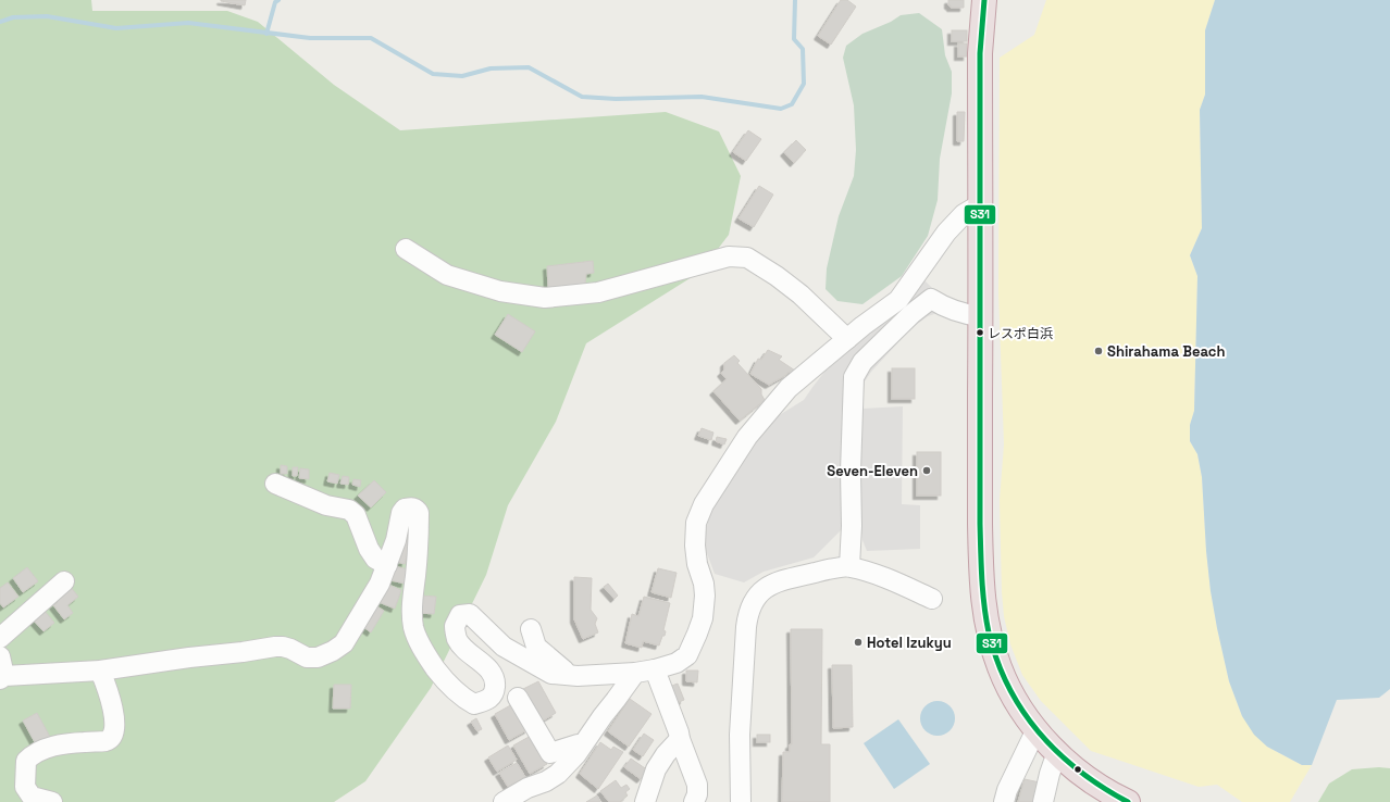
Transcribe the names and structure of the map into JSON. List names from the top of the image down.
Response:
{
  "places": [
    "レスポ白浜",
    "Shirahama Beach",
    "Seven-Eleven",
    "Hotel Izukyu"
  ],
  "lines": ["transit line S31"]
}
